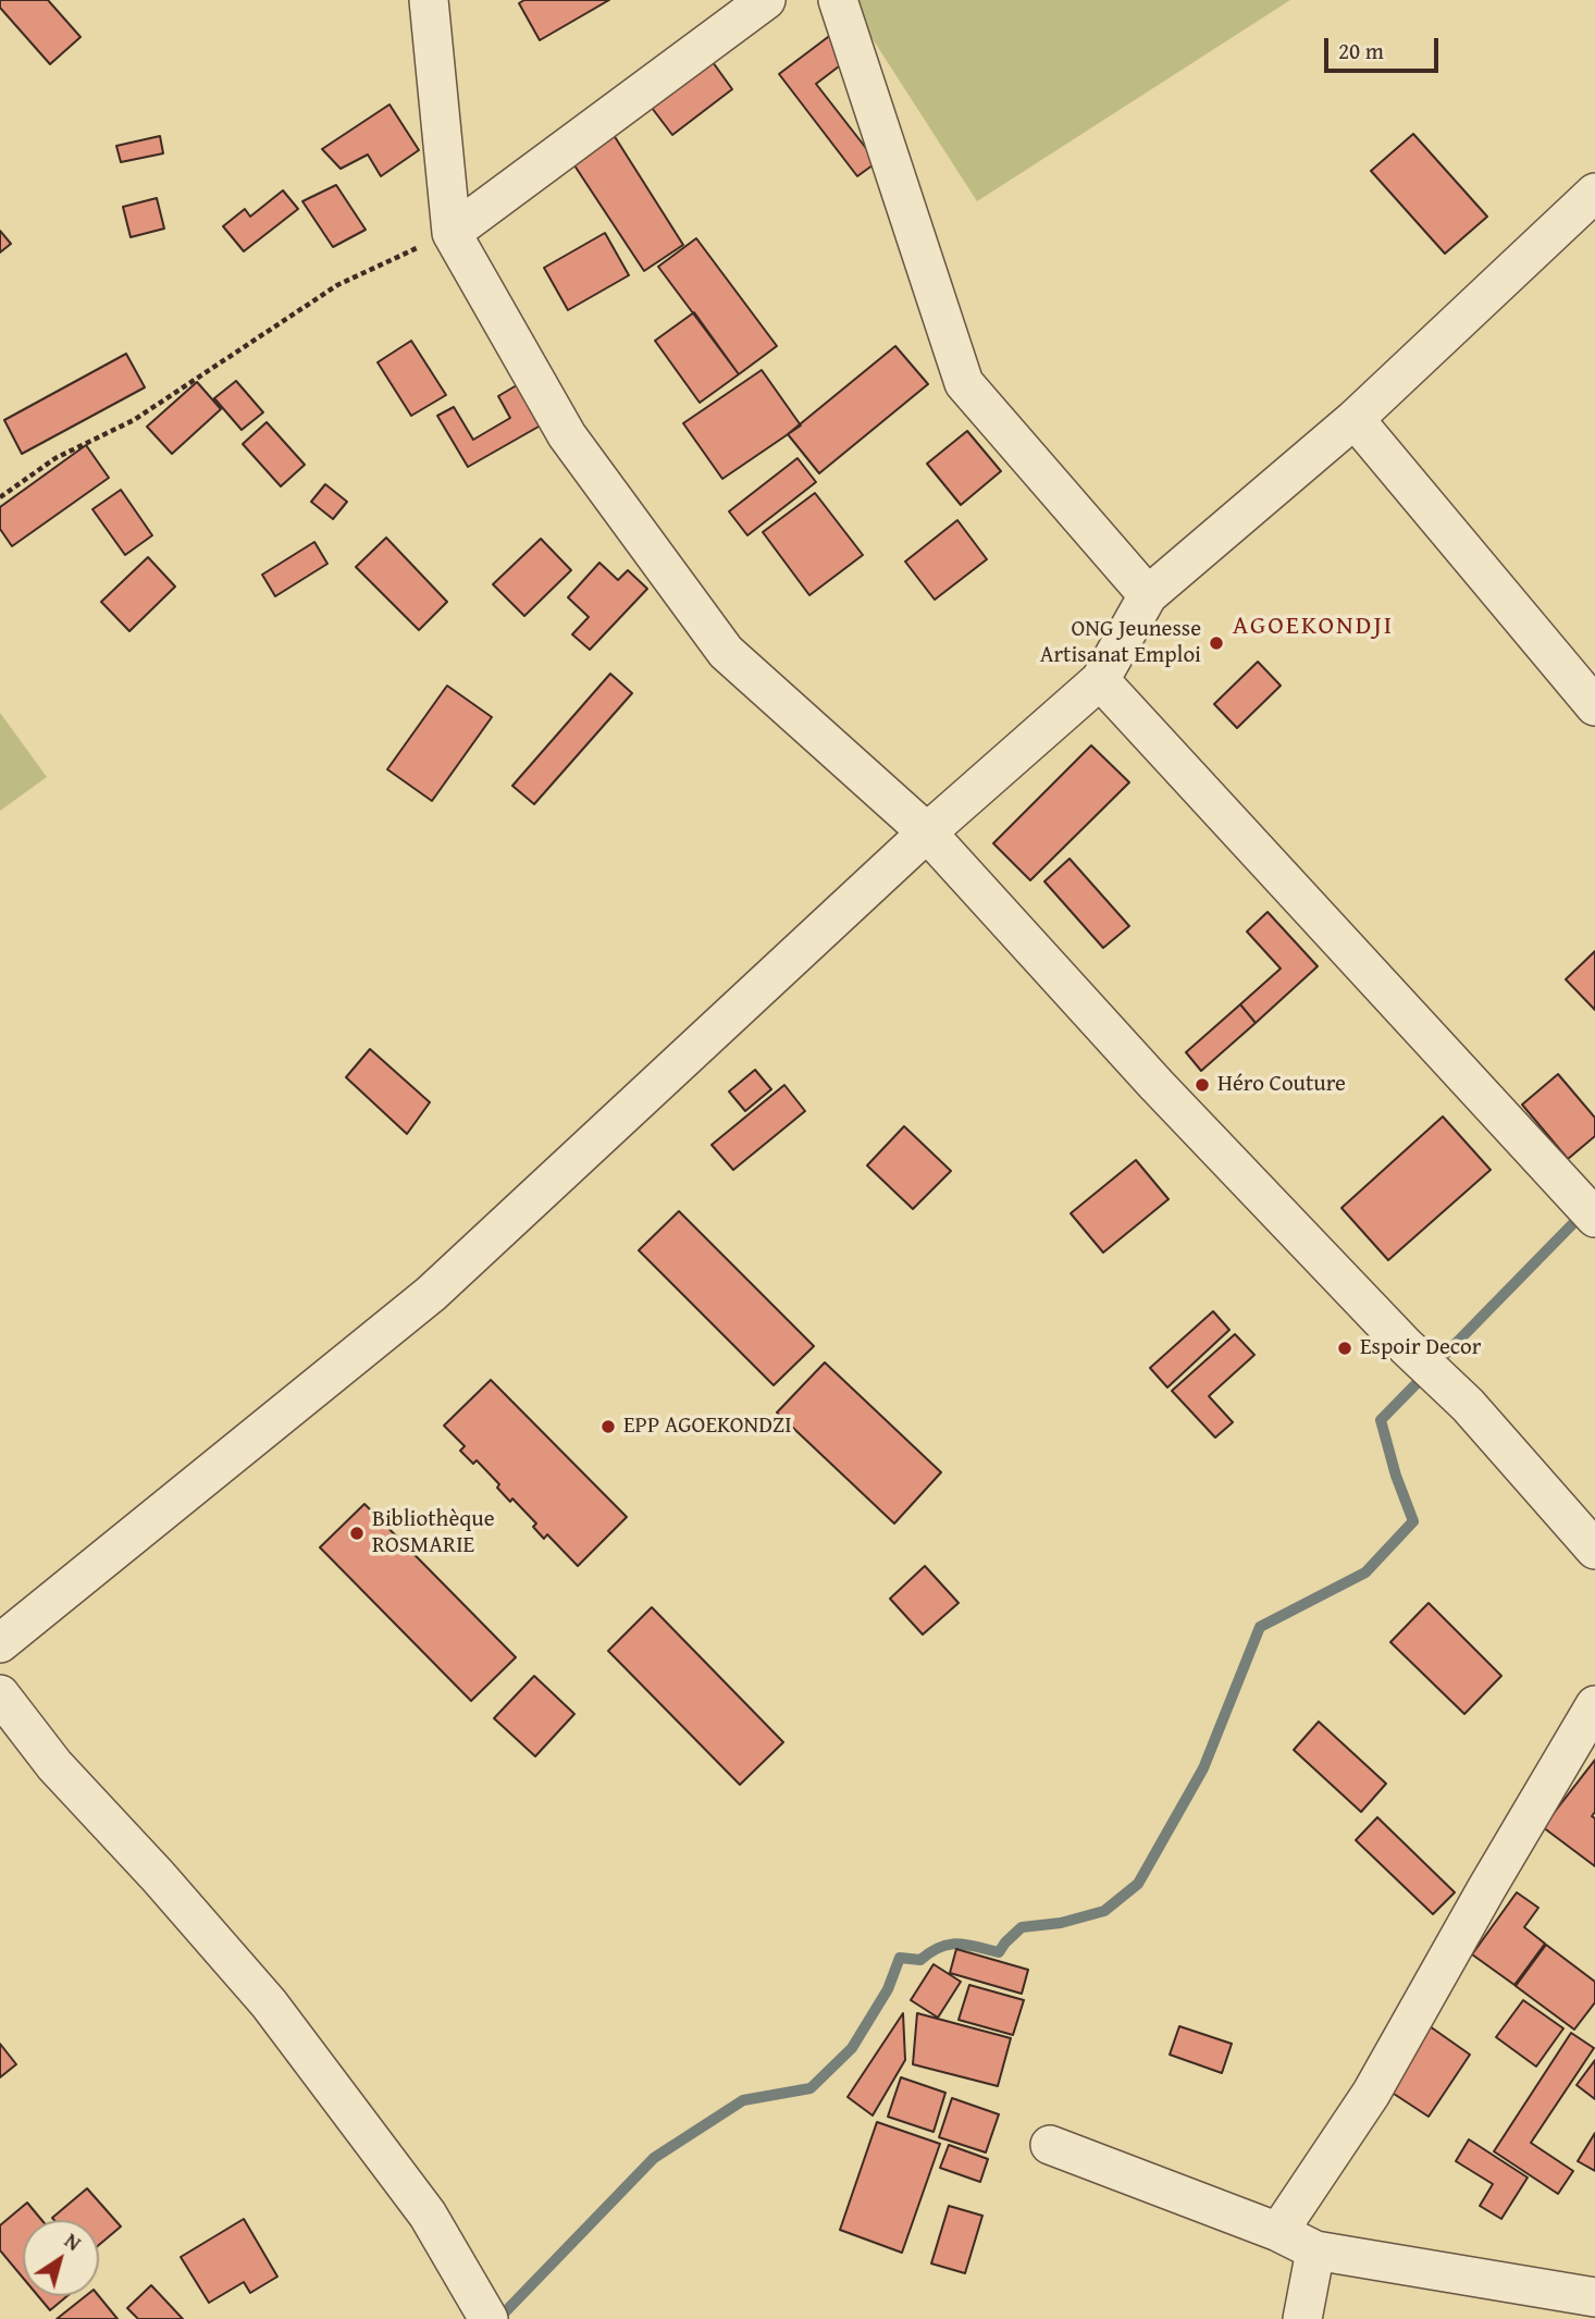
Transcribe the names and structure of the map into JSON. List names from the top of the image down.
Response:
{
  "districts": ["AGOEKONDJI"],
  "places": [
    "ONG Jeunesse Artisanat Emploi",
    "Héro Couture",
    "Espoir Decor",
    "EPP AGOEKONDZI",
    "Bibliothèque ROSMARIE"
  ],
  "scale_bar": "20 m",
  "north": "top right"
}
